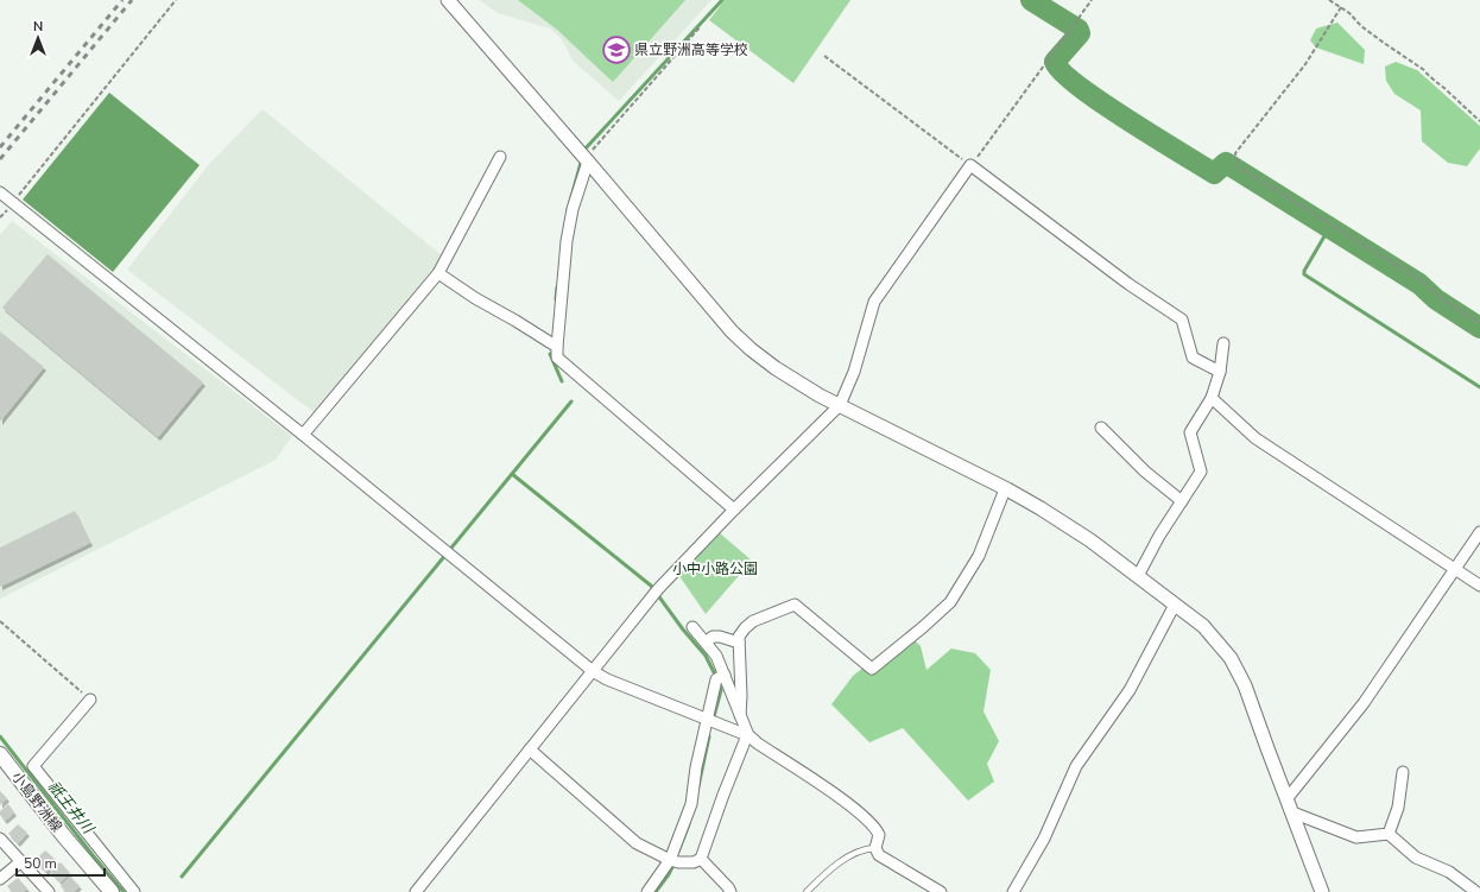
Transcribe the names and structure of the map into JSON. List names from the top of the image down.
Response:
{
  "streets": {
    "main road": ["小島野洲線"]
  },
  "water": ["祇王井川"],
  "parks": ["小中小路公園"],
  "places": {
    "school or university": ["県立野洲高等学校"]
  },
  "scale_bar": "50 m",
  "north": "top"
}
